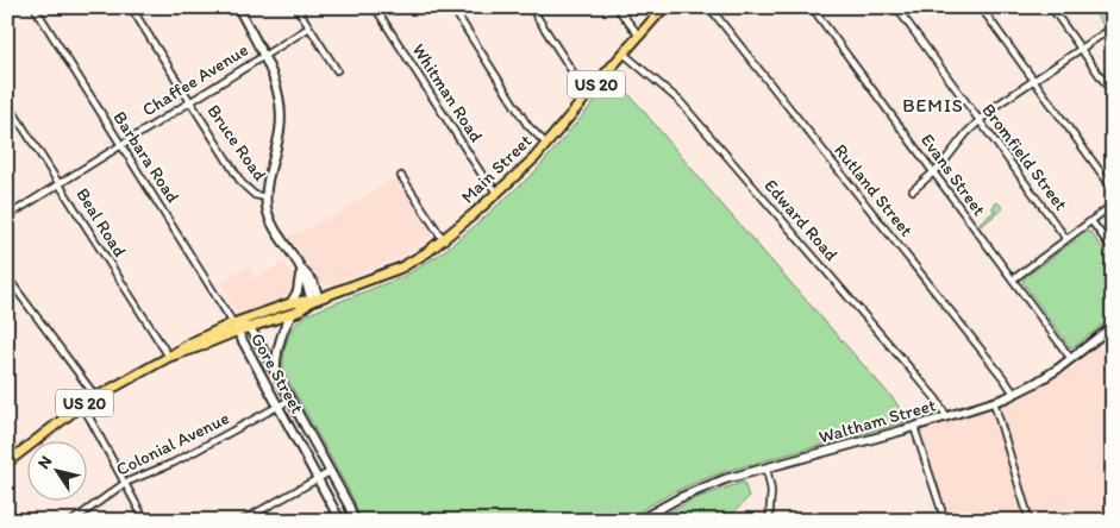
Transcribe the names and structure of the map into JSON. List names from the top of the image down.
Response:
{
  "streets": {
    "main road": ["US 20", "Main Street"],
    "street": [
      "Chaffee Avenue",
      "Whitman Road",
      "Bruce Road",
      "Barbara Road",
      "Bromfield Street",
      "Evans Street",
      "Rutland Street",
      "Edward Road",
      "Beal Road",
      "Gore Street",
      "Waltham Street",
      "Colonial Avenue"
    ]
  },
  "crossings": [
    ["Chaffee Avenue", "Bruce Road"],
    ["Chaffee Avenue", "Barbara Road"],
    ["Chaffee Avenue", "Beal Road"],
    ["Whitman Road", "Main Street"],
    ["Barbara Road", "Main Street"],
    ["Barbara Road", "Gore Street"],
    ["Main Street", "Edward Road"],
    ["Main Street", "Beal Road"],
    ["Main Street", "Gore Street"],
    ["Evans Street", "Waltham Street"],
    ["Rutland Street", "Waltham Street"],
    ["Edward Road", "Waltham Street"],
    ["Gore Street", "Colonial Avenue"]
  ],
  "districts": ["BEMIS"],
  "north": "top left"
}
